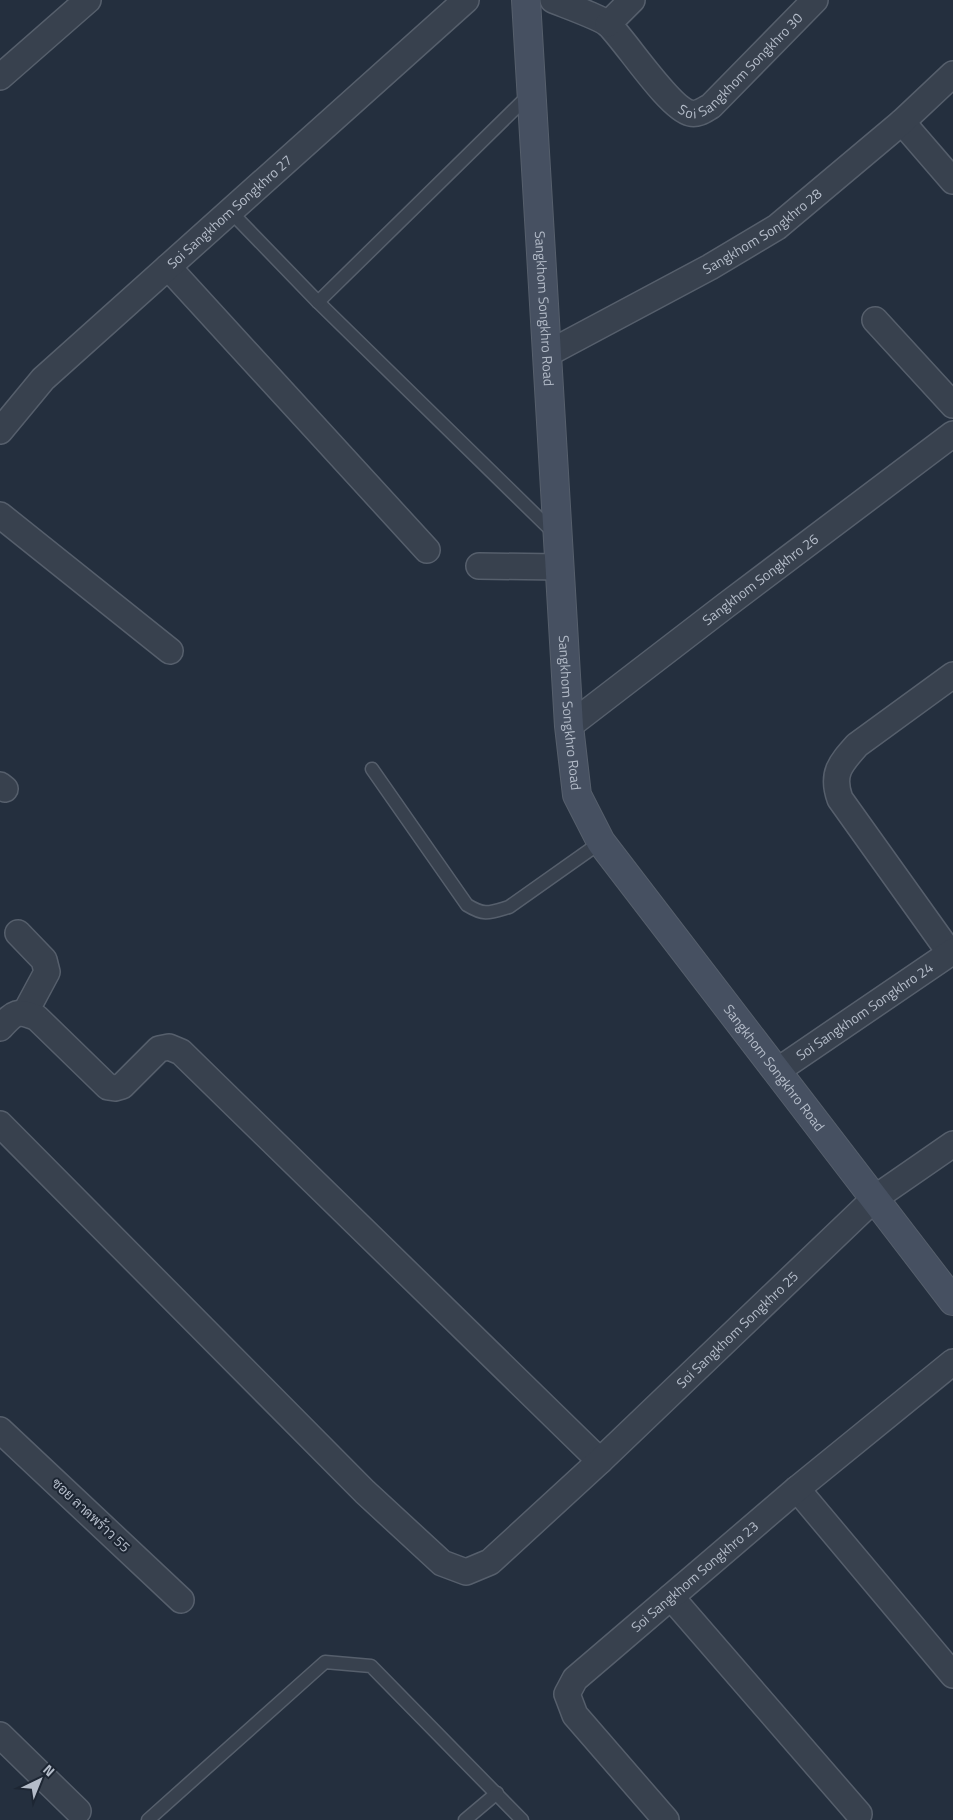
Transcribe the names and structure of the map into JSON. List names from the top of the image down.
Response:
{
  "streets": {
    "main road": ["Sangkhom Songkhro Road"],
    "street": [
      "Soi Sangkhom Songkhro 30",
      "Soi Sangkhom Songkhro 27",
      "Sangkhom Songkhro 28",
      "Sangkhom Songkhro 26",
      "Soi Sangkhom Songkhro 24",
      "Soi Sangkhom Songkhro 25",
      "ซอย ลาดพร้าว 55",
      "Soi Sangkhom Songkhro 23"
    ]
  },
  "crossings": [
    ["Sangkhom Songkhro 28", "Sangkhom Songkhro Road"],
    ["Sangkhom Songkhro Road", "Sangkhom Songkhro 26"],
    ["Sangkhom Songkhro Road", "Soi Sangkhom Songkhro 24"],
    ["Sangkhom Songkhro Road", "Soi Sangkhom Songkhro 25"]
  ],
  "north": "top right"
}
